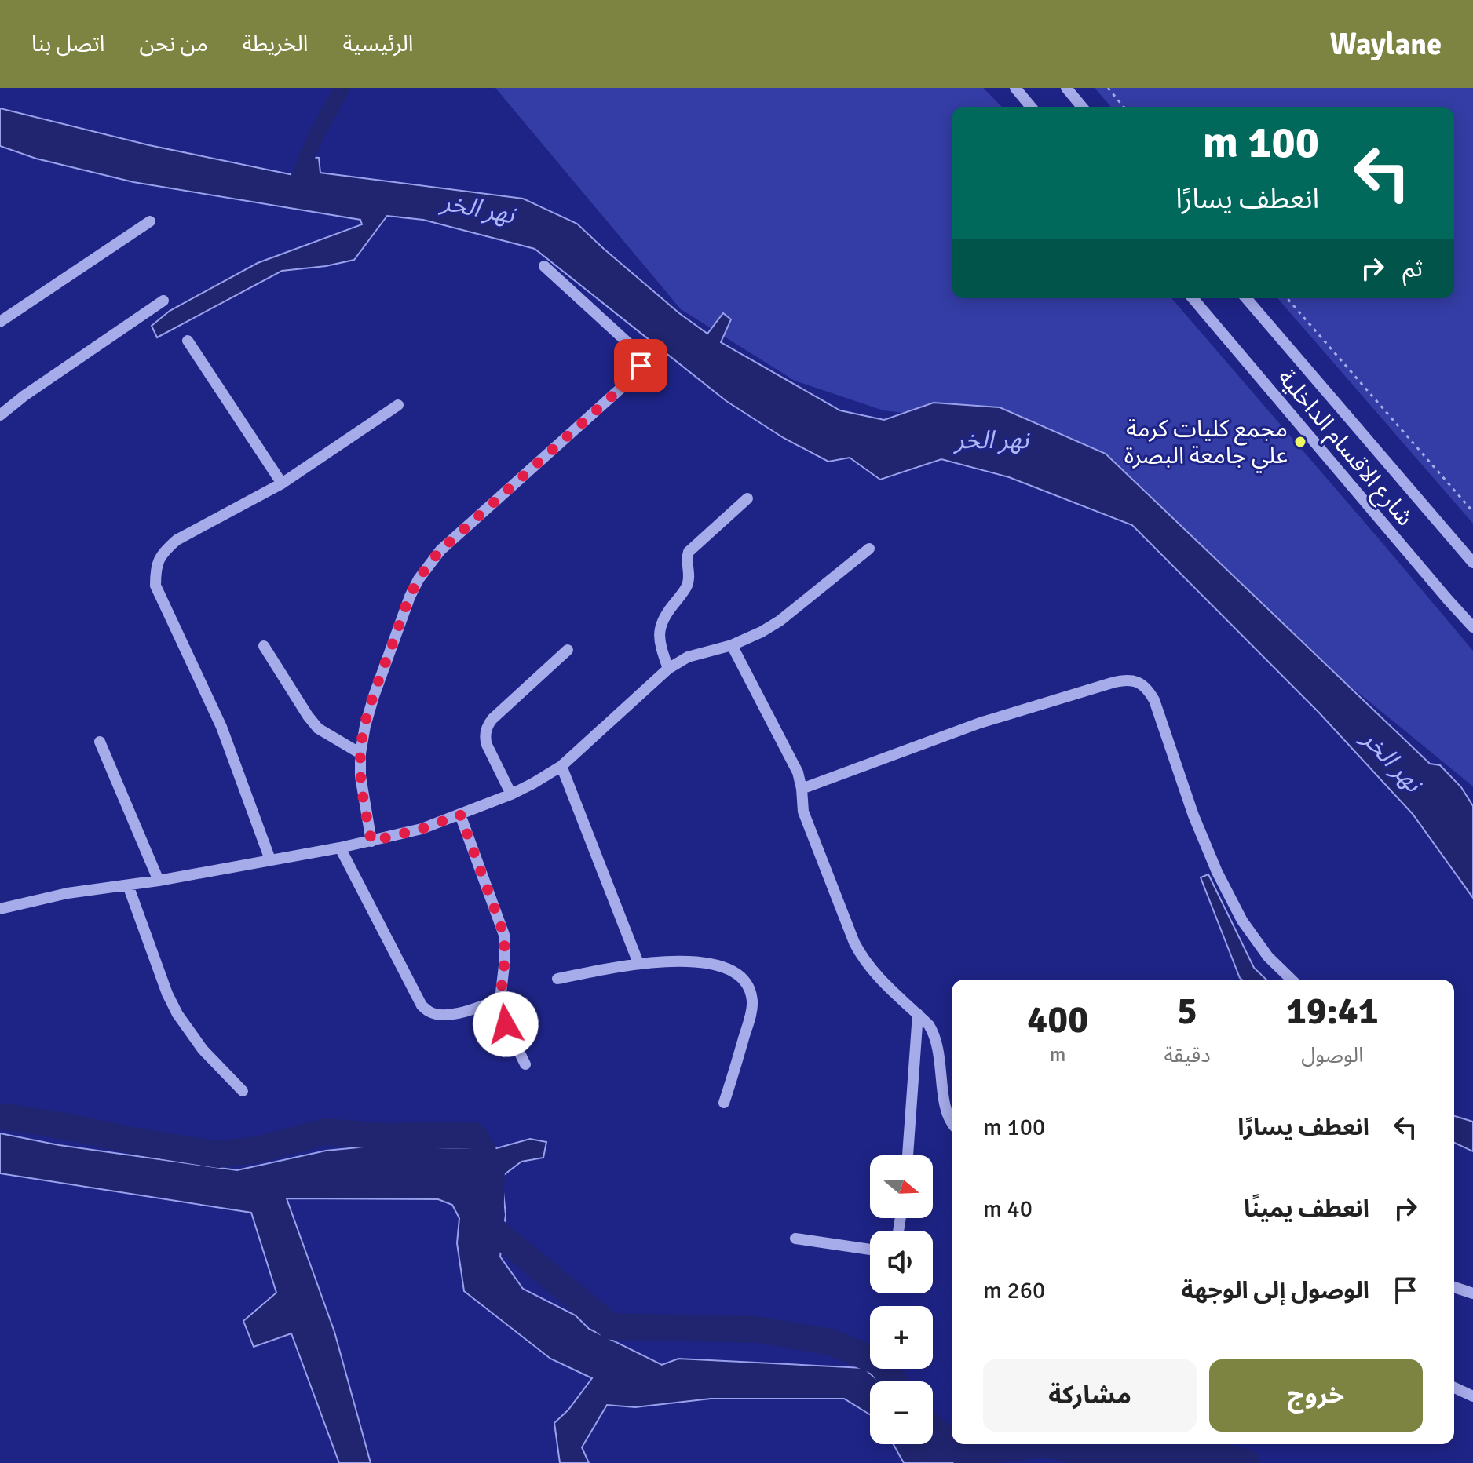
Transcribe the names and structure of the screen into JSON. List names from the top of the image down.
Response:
{
  "streets": {
    "street": ["شارع الاقسام الداخلية"]
  },
  "water": ["نهر الخر"],
  "places": ["مجمع كليات كرمة علي جامعة البصرة"],
  "north": "right",
  "page": {
    "header": "Waylane",
    "nav": [
      "الرئيسية",
      "الخريطة",
      "من نحن",
      "اتصل بنا"
    ],
    "turn": ["100 m", "انعطف يسارًا"],
    "then": "ثم",
    "eta": [
      "19:41",
      "الوصول",
      "5",
      "دقيقة",
      "400",
      "m"
    ],
    "list": [
      {
        "name": "انعطف يسارًا",
        "value": "100 m"
      },
      {
        "name": "انعطف يمينًا",
        "value": "40 m"
      },
      {
        "name": "الوصول إلى الوجهة",
        "value": "260 m"
      }
    ],
    "map_buttons": ["+", "−"],
    "buttons": ["خروج", "مشاركة"]
  }
}
